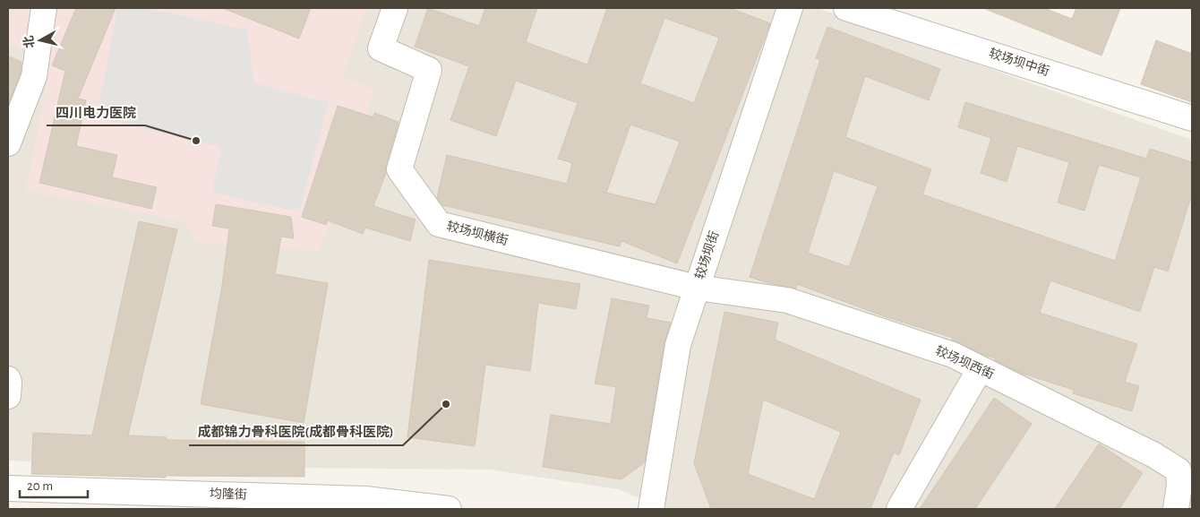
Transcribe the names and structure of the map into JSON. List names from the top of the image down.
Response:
{
  "streets": {
    "street": [
      "较场坝中街",
      "较场坝横街",
      "较场坝街",
      "较场坝西街",
      "均隆街"
    ]
  },
  "crossings": [
    ["较场坝横街", "较场坝街"],
    ["较场坝横街", "较场坝西街"],
    ["较场坝街", "较场坝西街"]
  ],
  "places": ["四川电力医院", "成都锦力骨科医院(成都骨科医院)"],
  "scale_bar": "20 m",
  "north": "left"
}
